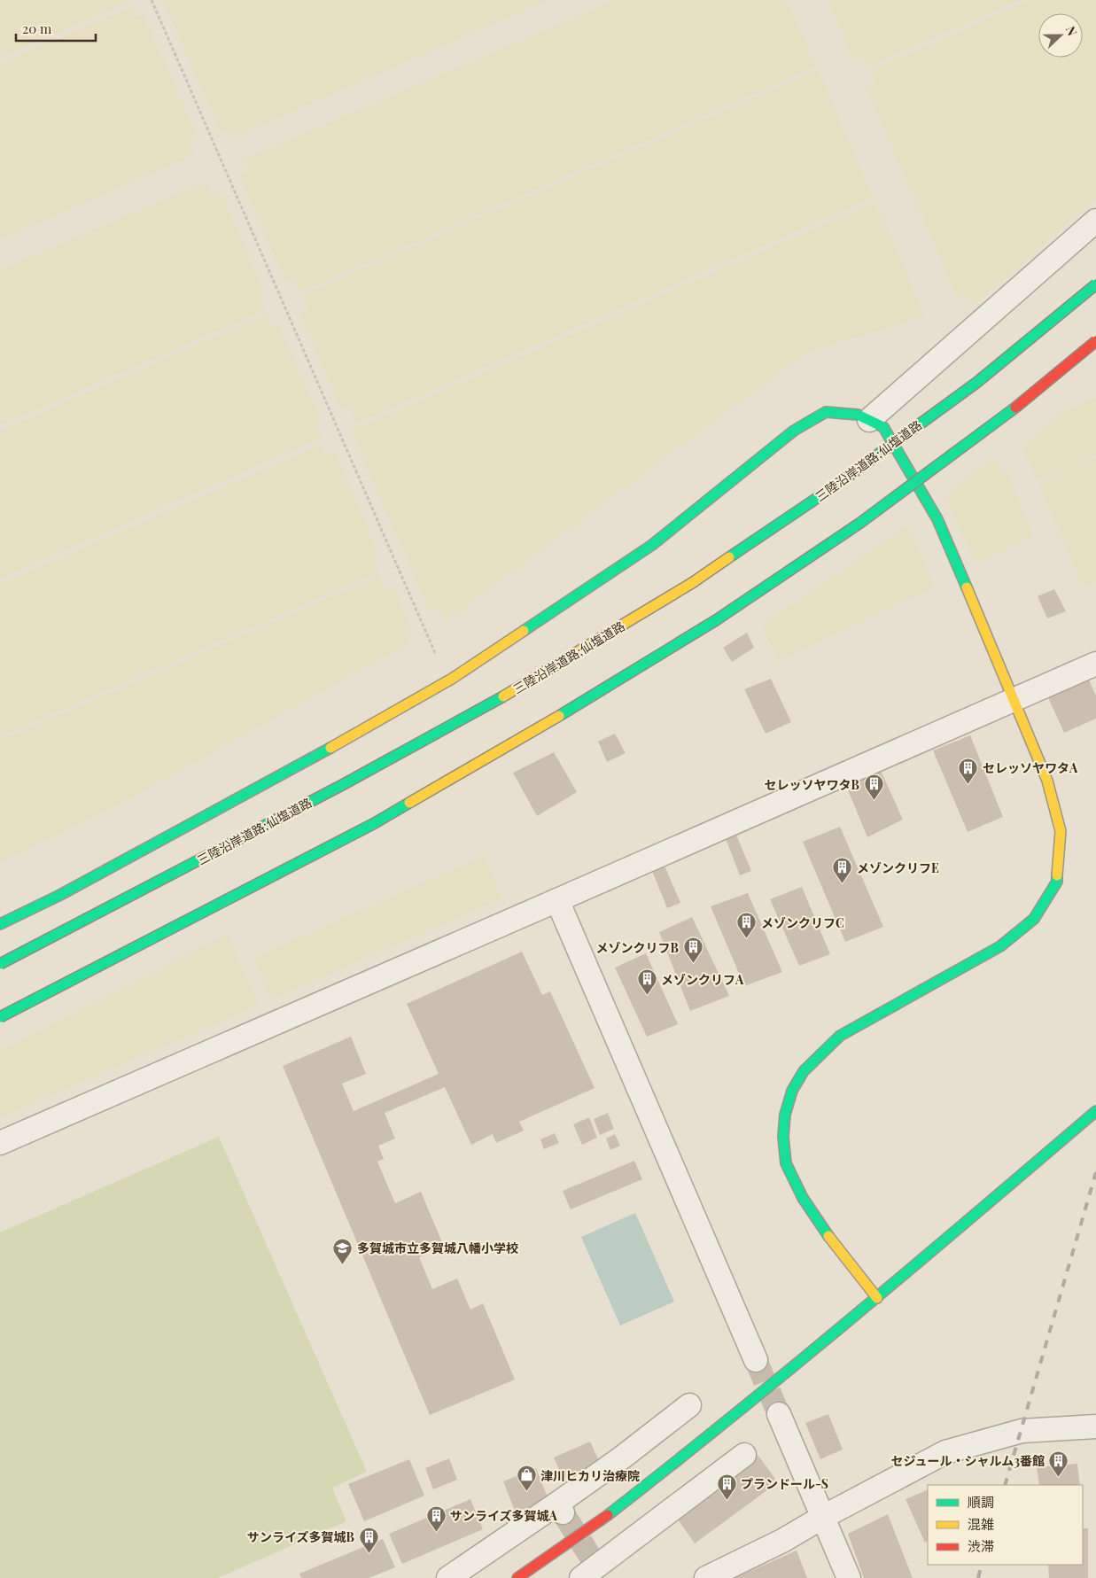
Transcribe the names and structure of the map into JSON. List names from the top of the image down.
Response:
{
  "streets": {
    "main road": ["三陸沿岸道路;仙塩道路"]
  },
  "places": {
    "building": [
      "セレッソヤワタA",
      "セレッソヤワタB",
      "メゾンクリフE",
      "メゾンクリフC",
      "メゾンクリフB",
      "メゾンクリフA",
      "セジュール・シャルム3番館",
      "プランドール-S",
      "サンライズ多賀城A",
      "サンライズ多賀城B"
    ],
    "school or university": ["多賀城市立多賀城八幡小学校"],
    "shop": ["津川ヒカリ治療院"]
  },
  "legend": ["順調", "混雑", "渋滞"],
  "scale_bar": "20 m",
  "north": "right"
}
